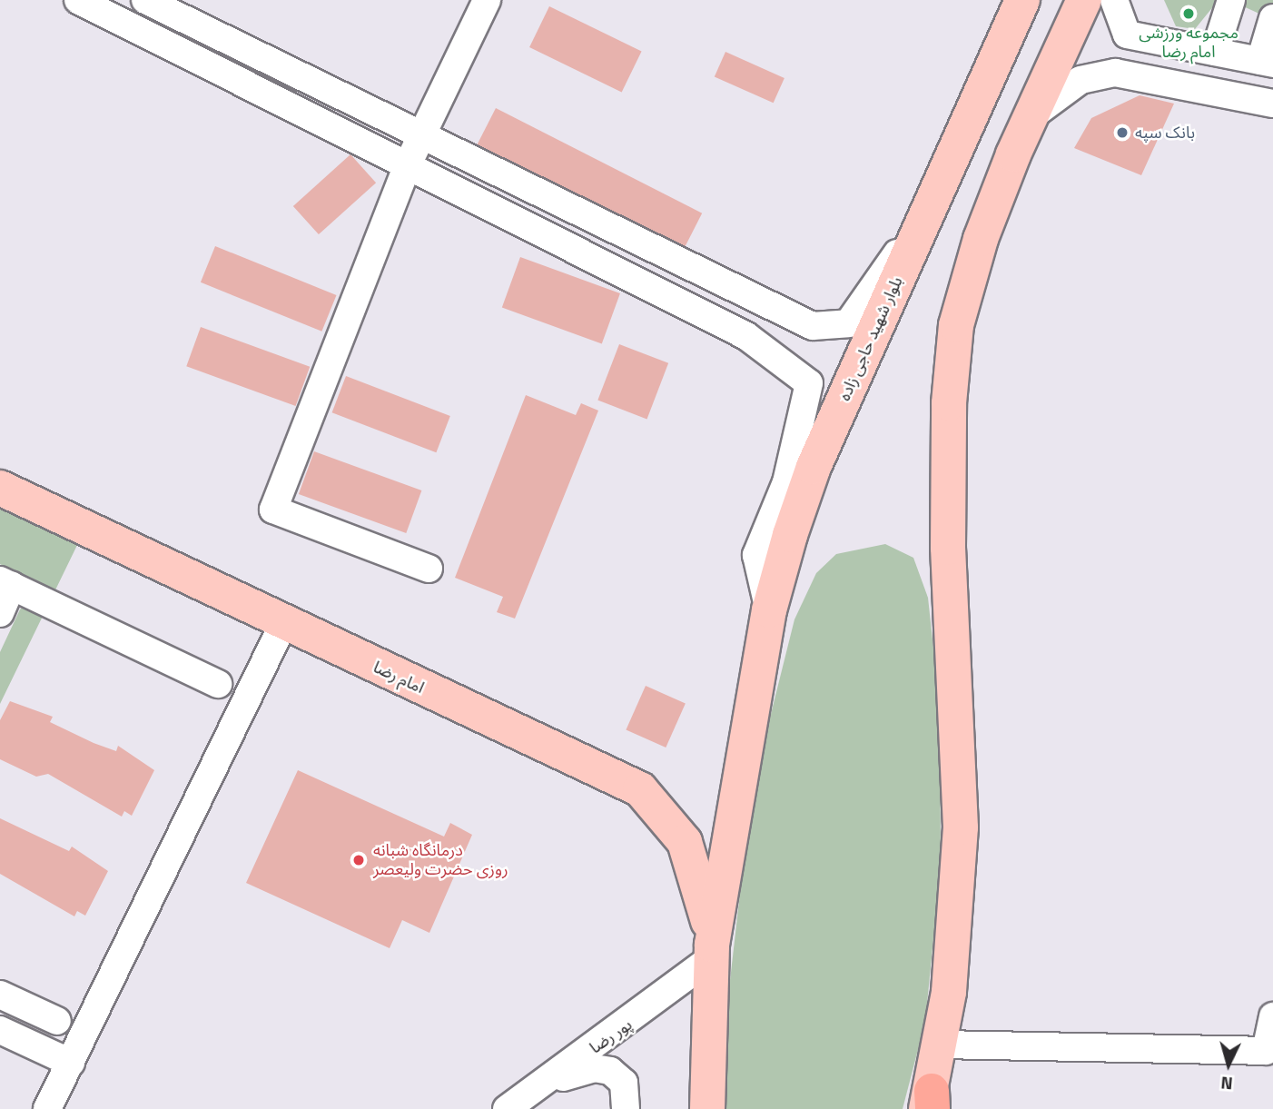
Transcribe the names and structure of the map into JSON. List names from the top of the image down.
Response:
{
  "streets": {
    "main road": ["بلوار شهید حاجی زاده", "امام رضا"],
    "street": ["پور رضا"]
  },
  "crossings": [
    ["بلوار شهید حاجی زاده", "امام رضا"],
    ["بلوار شهید حاجی زاده", "پور رضا"],
    ["امام رضا", "پور رضا"]
  ],
  "places": ["مجموعه ورزشی امام رضا", "بانک سپه", "درمانگاه شبانه روزی حضرت ولیعصر"],
  "north": "bottom"
}
